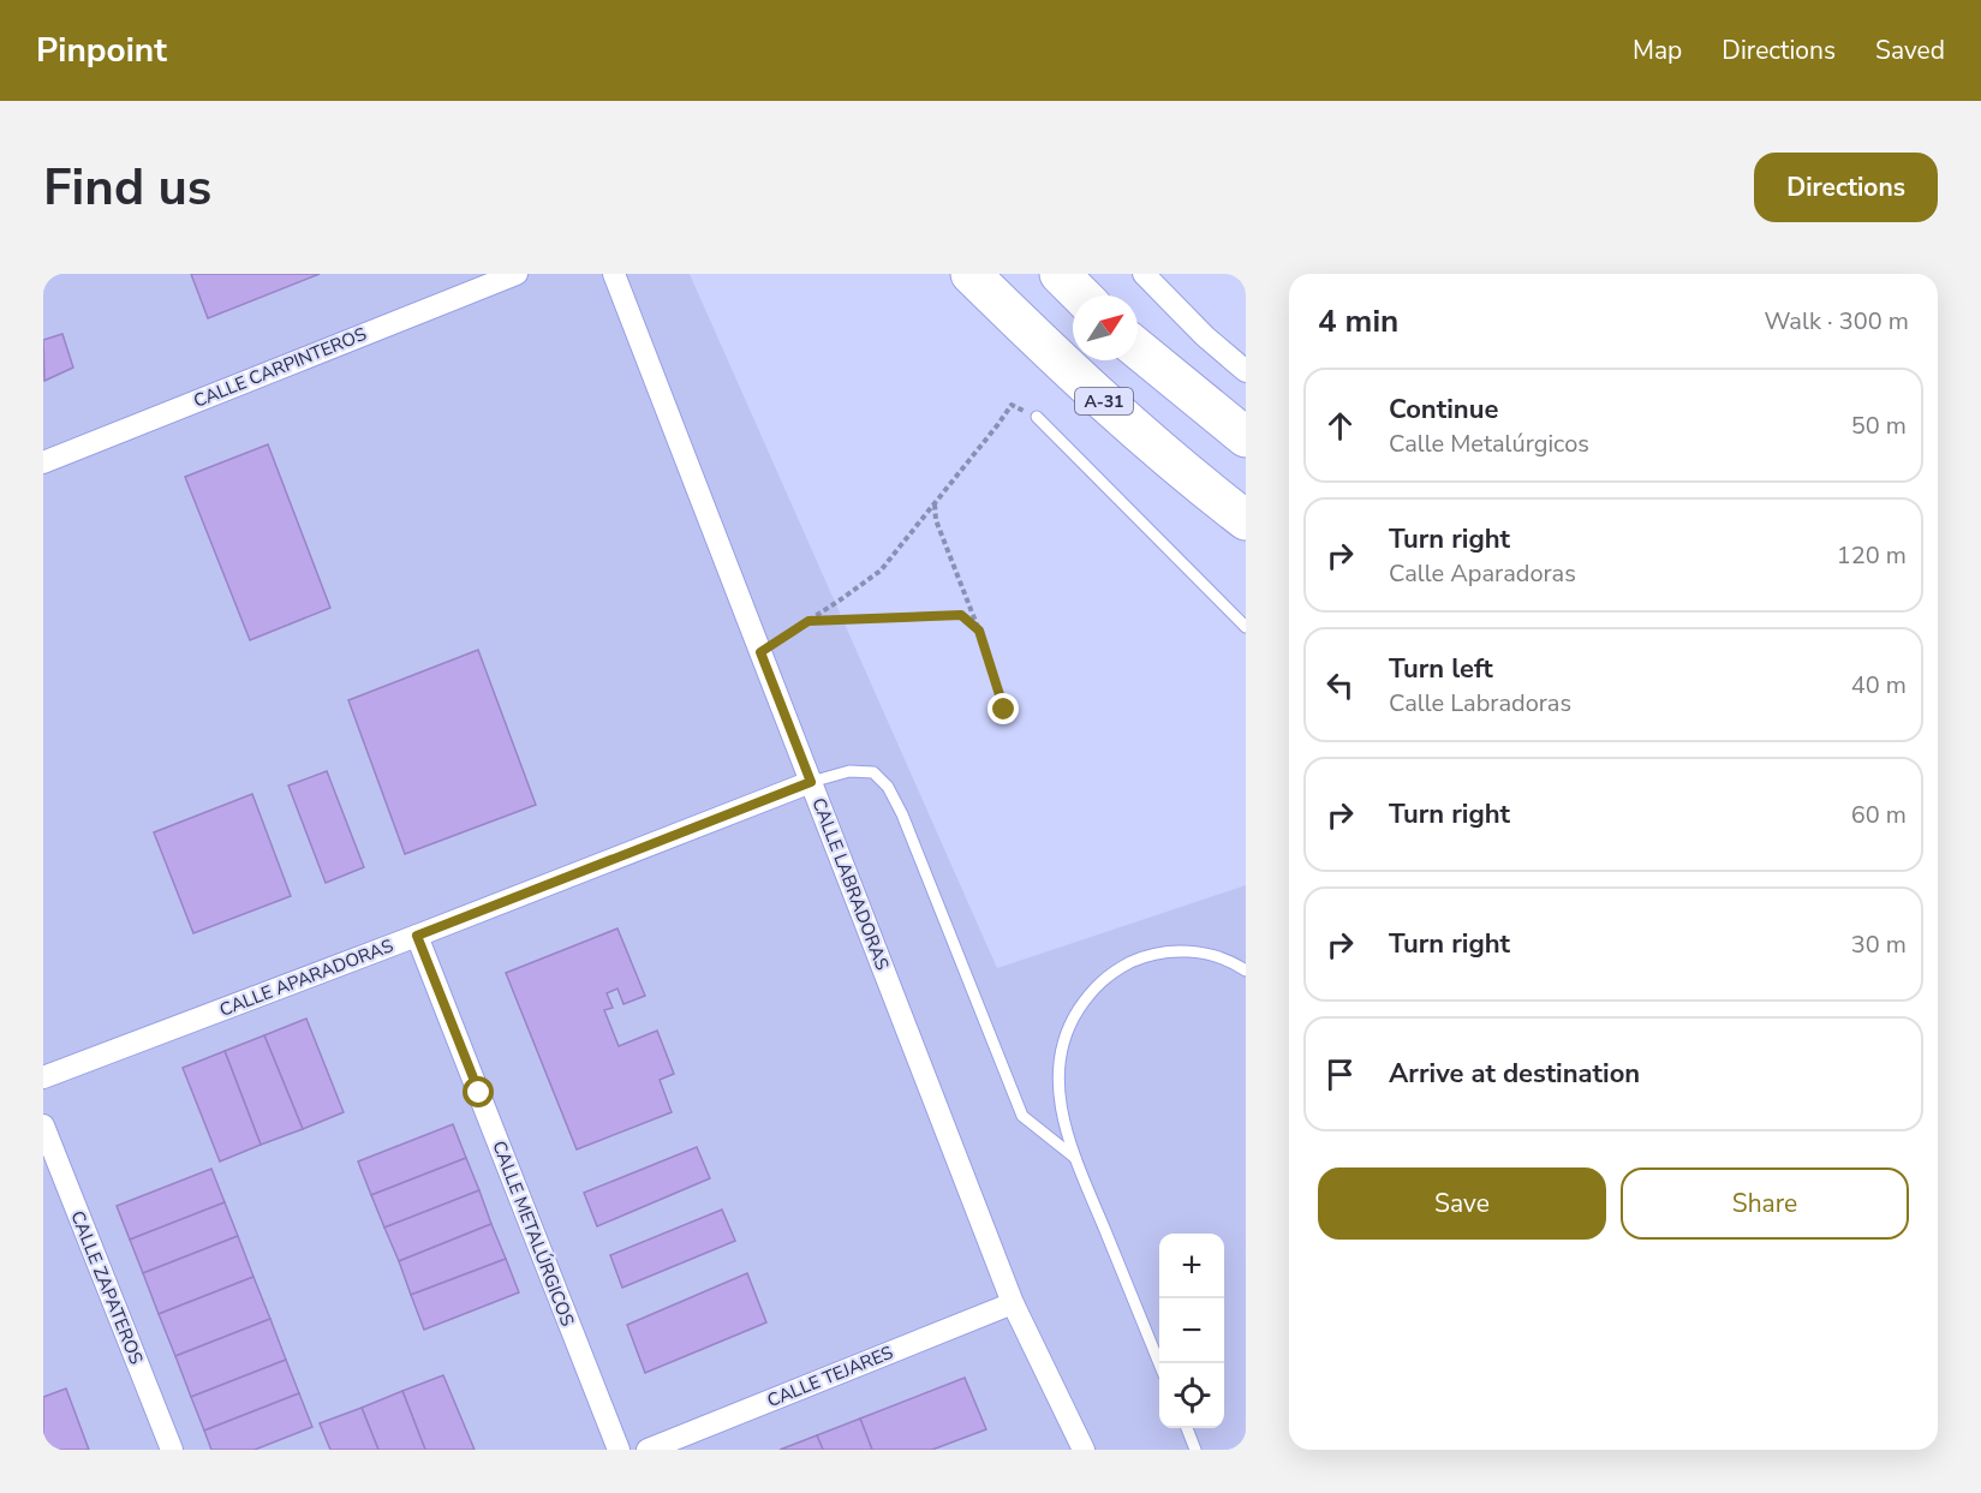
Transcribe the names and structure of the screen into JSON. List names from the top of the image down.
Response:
{
  "streets": {
    "highway": ["A-31"],
    "street": [
      "CALLE CARPINTEROS",
      "CALLE LABRADORAS",
      "CALLE APARADORAS",
      "CALLE METALÚRGICOS",
      "CALLE ZAPATEROS",
      "CALLE TEJARES"
    ]
  },
  "crossings": [
    ["CALLE LABRADORAS", "CALLE APARADORAS"],
    ["CALLE LABRADORAS", "CALLE TEJARES"],
    ["CALLE APARADORAS", "CALLE METALÚRGICOS"]
  ],
  "north": "top right",
  "page": {
    "header": "Pinpoint",
    "nav": ["Map", "Directions", "Saved"],
    "buttons": [
      "Directions",
      ["Save", "Share"]
    ],
    "title": "Find us",
    "heading": ["4 min", "Walk · 300 m"],
    "list": [
      ["Continue", "Calle Metalúrgicos", "50 m"],
      ["Turn right", "Calle Aparadoras", "120 m"],
      ["Turn left", "Calle Labradoras", "40 m"],
      ["Turn right", "60 m"],
      ["Turn right", "30 m"],
      "Arrive at destination"
    ],
    "map_buttons": ["+", "−"]
  }
}
